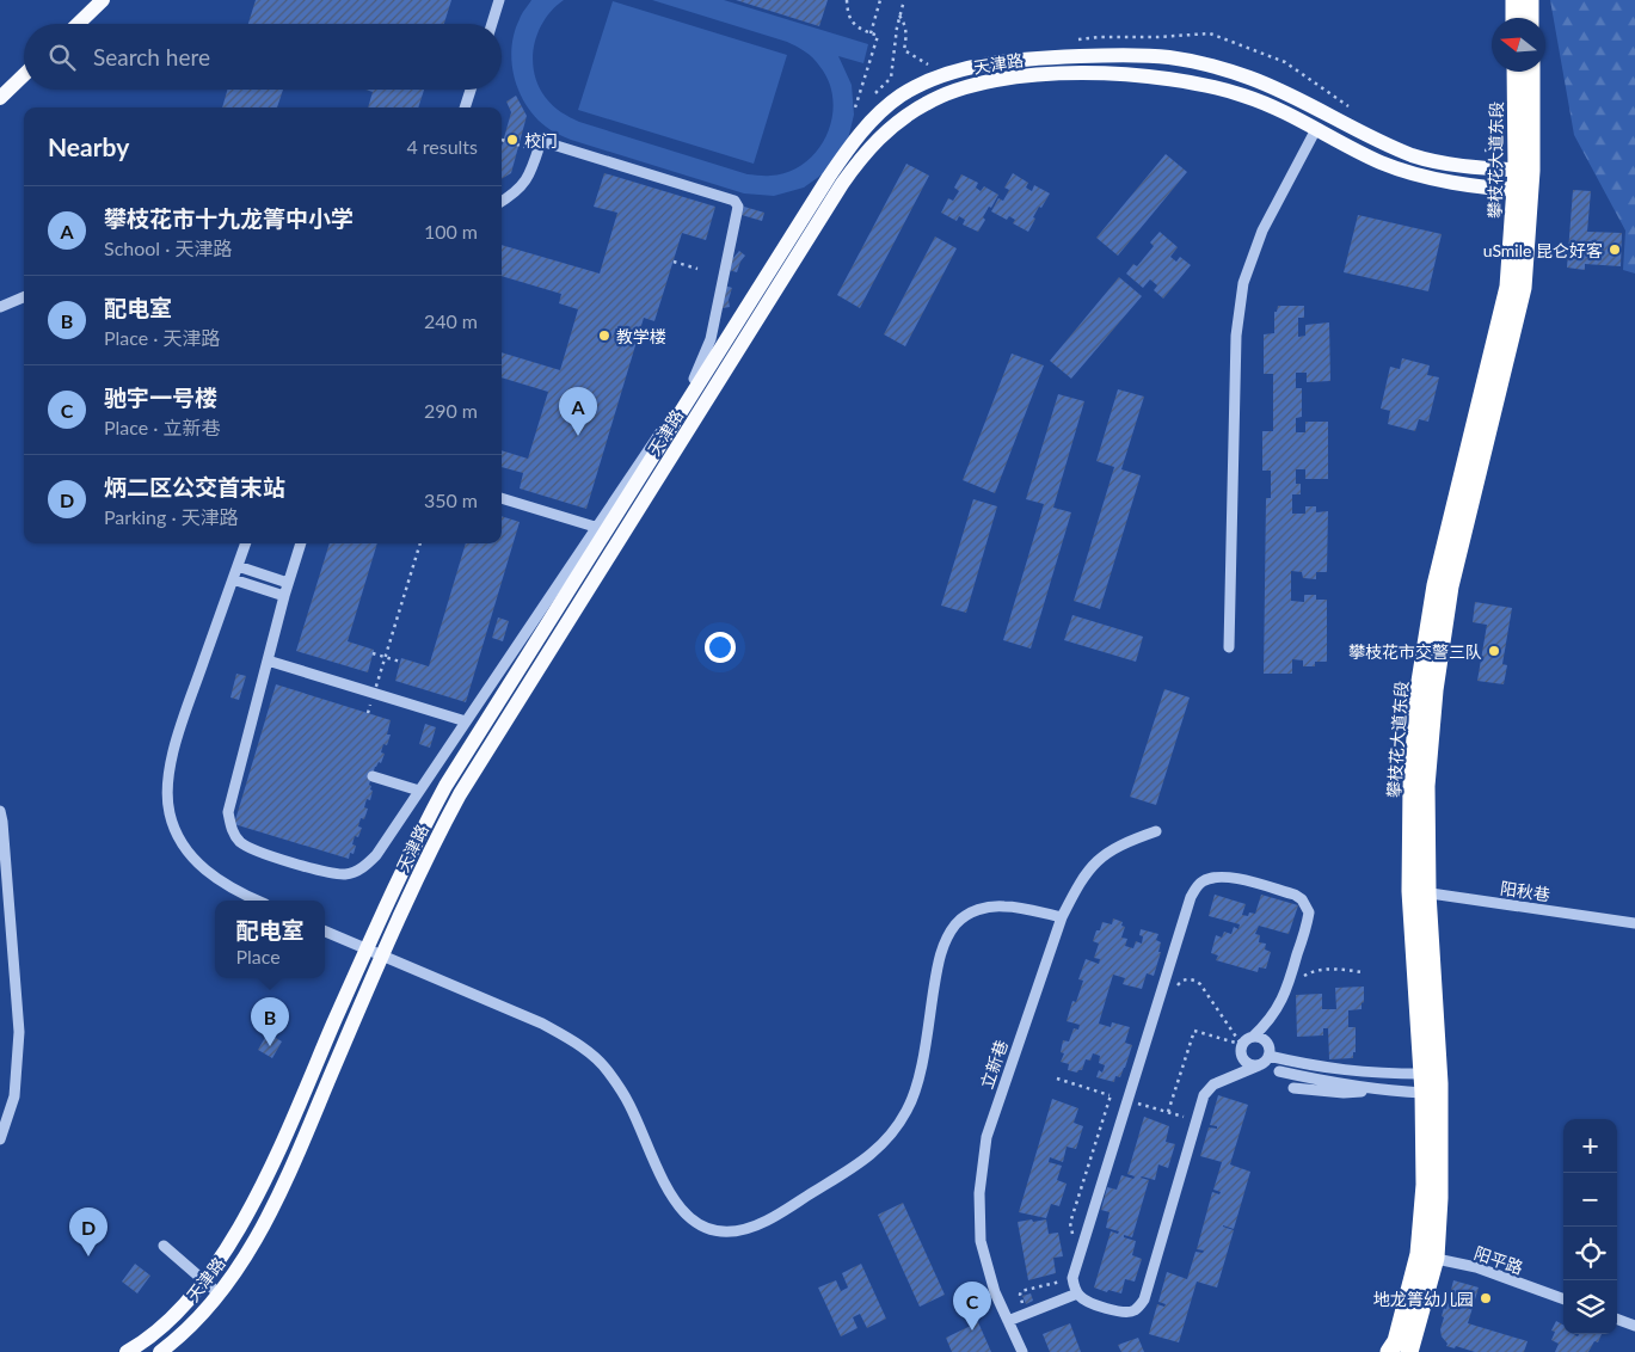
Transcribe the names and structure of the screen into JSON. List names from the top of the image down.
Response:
{
  "streets": {
    "highway": ["攀枝花大道东段"],
    "main road": ["天津路"],
    "street": ["阳秋巷", "立新巷", "阳平路"]
  },
  "crossings": [
    ["天津路", "攀枝花大道东段"],
    ["攀枝花大道东段", "阳秋巷"],
    ["攀枝花大道东段", "阳平路"]
  ],
  "places": [
    "校门",
    "uSmile 昆仑好客",
    "教学楼",
    "攀枝花市交警三队",
    "地龙箐幼儿园"
  ],
  "north": "left",
  "page": {
    "search": "Search here",
    "heading": ["Nearby", "4 results"],
    "list": [
      {
        "mark": "A",
        "name": "攀枝花市十九龙箐中小学",
        "note": "School · 天津路",
        "value": "100 m"
      },
      {
        "mark": "B",
        "name": "配电室",
        "note": "Place · 天津路",
        "value": "240 m"
      },
      {
        "mark": "C",
        "name": "驰宇一号楼",
        "note": "Place · 立新巷",
        "value": "290 m"
      },
      {
        "mark": "D",
        "name": "炳二区公交首末站",
        "note": "Parking · 天津路",
        "value": "350 m"
      }
    ],
    "pins": [
      "A",
      "B",
      "D",
      "C"
    ],
    "popup": ["配电室", "Place"],
    "map_buttons": ["+", "−"]
  }
}
